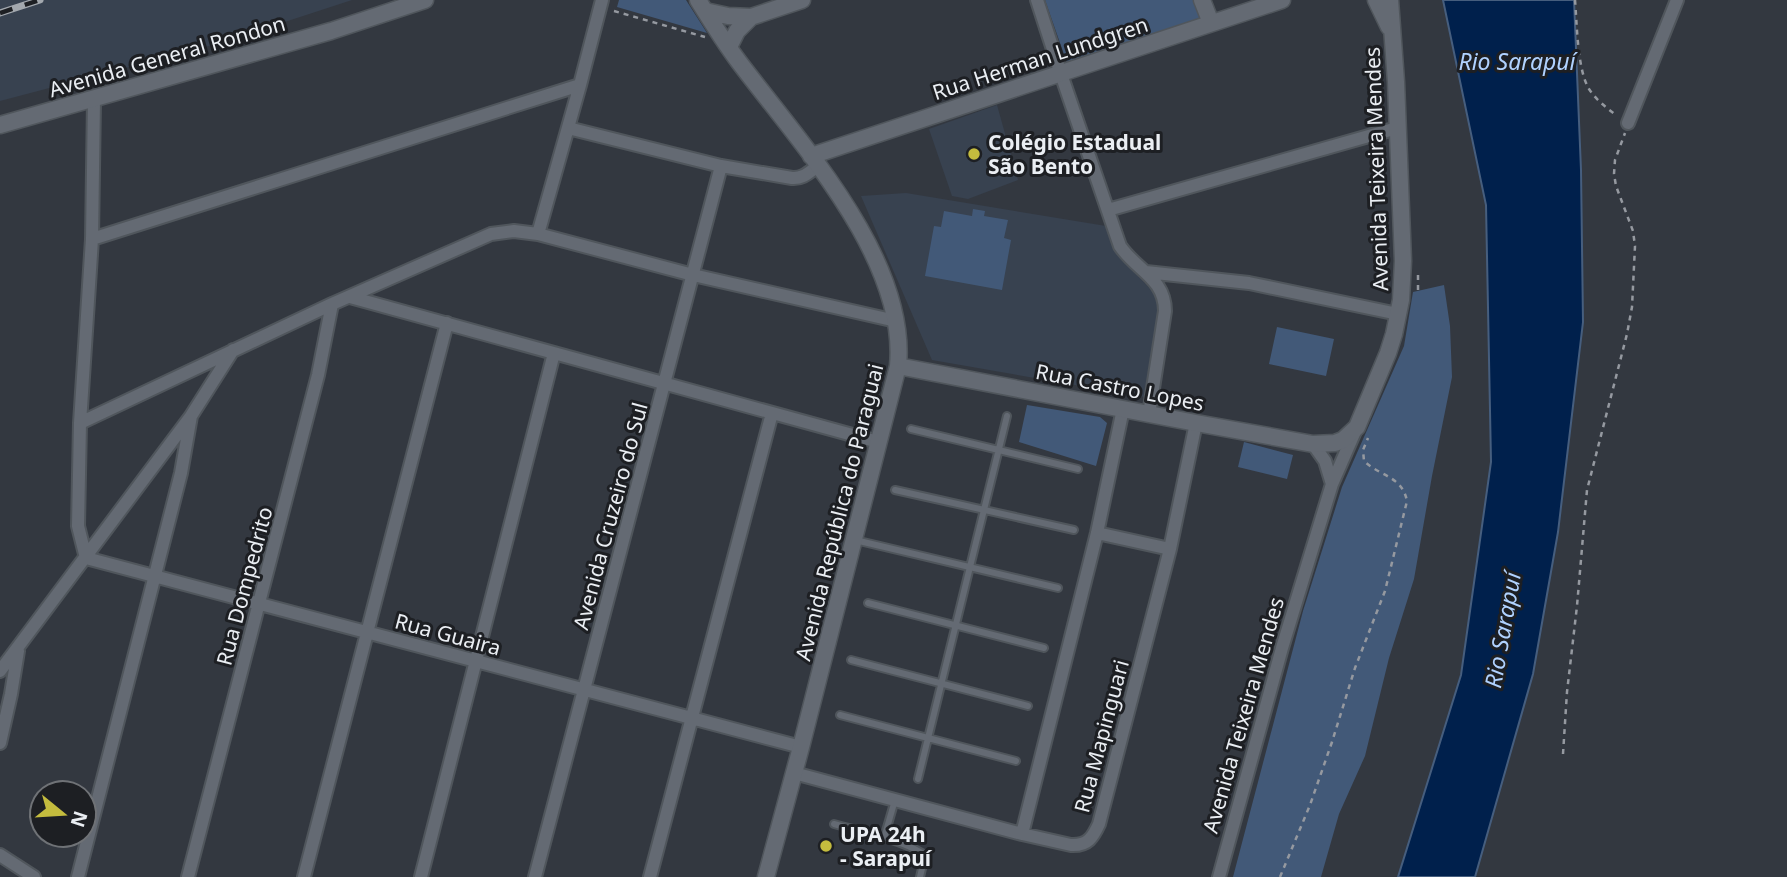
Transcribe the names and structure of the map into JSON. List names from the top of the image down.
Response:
{
  "streets": {
    "main road": [
      "Avenida General Rondon",
      "Rua Herman Lundgren",
      "Avenida Teixeira Mendes",
      "Rua Castro Lopes",
      "Avenida República do Paraguai"
    ],
    "street": [
      "Avenida Cruzeiro do Sul",
      "Rua Dompedrito",
      "Rua Guaira",
      "Rua Mapinguari"
    ]
  },
  "crossings": [
    ["Rua Herman Lundgren", "Avenida República do Paraguai"],
    ["Avenida Teixeira Mendes", "Rua Castro Lopes"],
    ["Rua Castro Lopes", "Avenida República do Paraguai"],
    ["Rua Castro Lopes", "Rua Mapinguari"],
    ["Avenida República do Paraguai", "Rua Guaira"],
    ["Avenida República do Paraguai", "Rua Mapinguari"],
    ["Avenida Cruzeiro do Sul", "Rua Guaira"],
    ["Rua Dompedrito", "Rua Guaira"]
  ],
  "water": ["Rio Sarapuí"],
  "places": ["Colégio Estadual São Bento", "UPA 24h - Sarapuí"],
  "north": "right"
}
